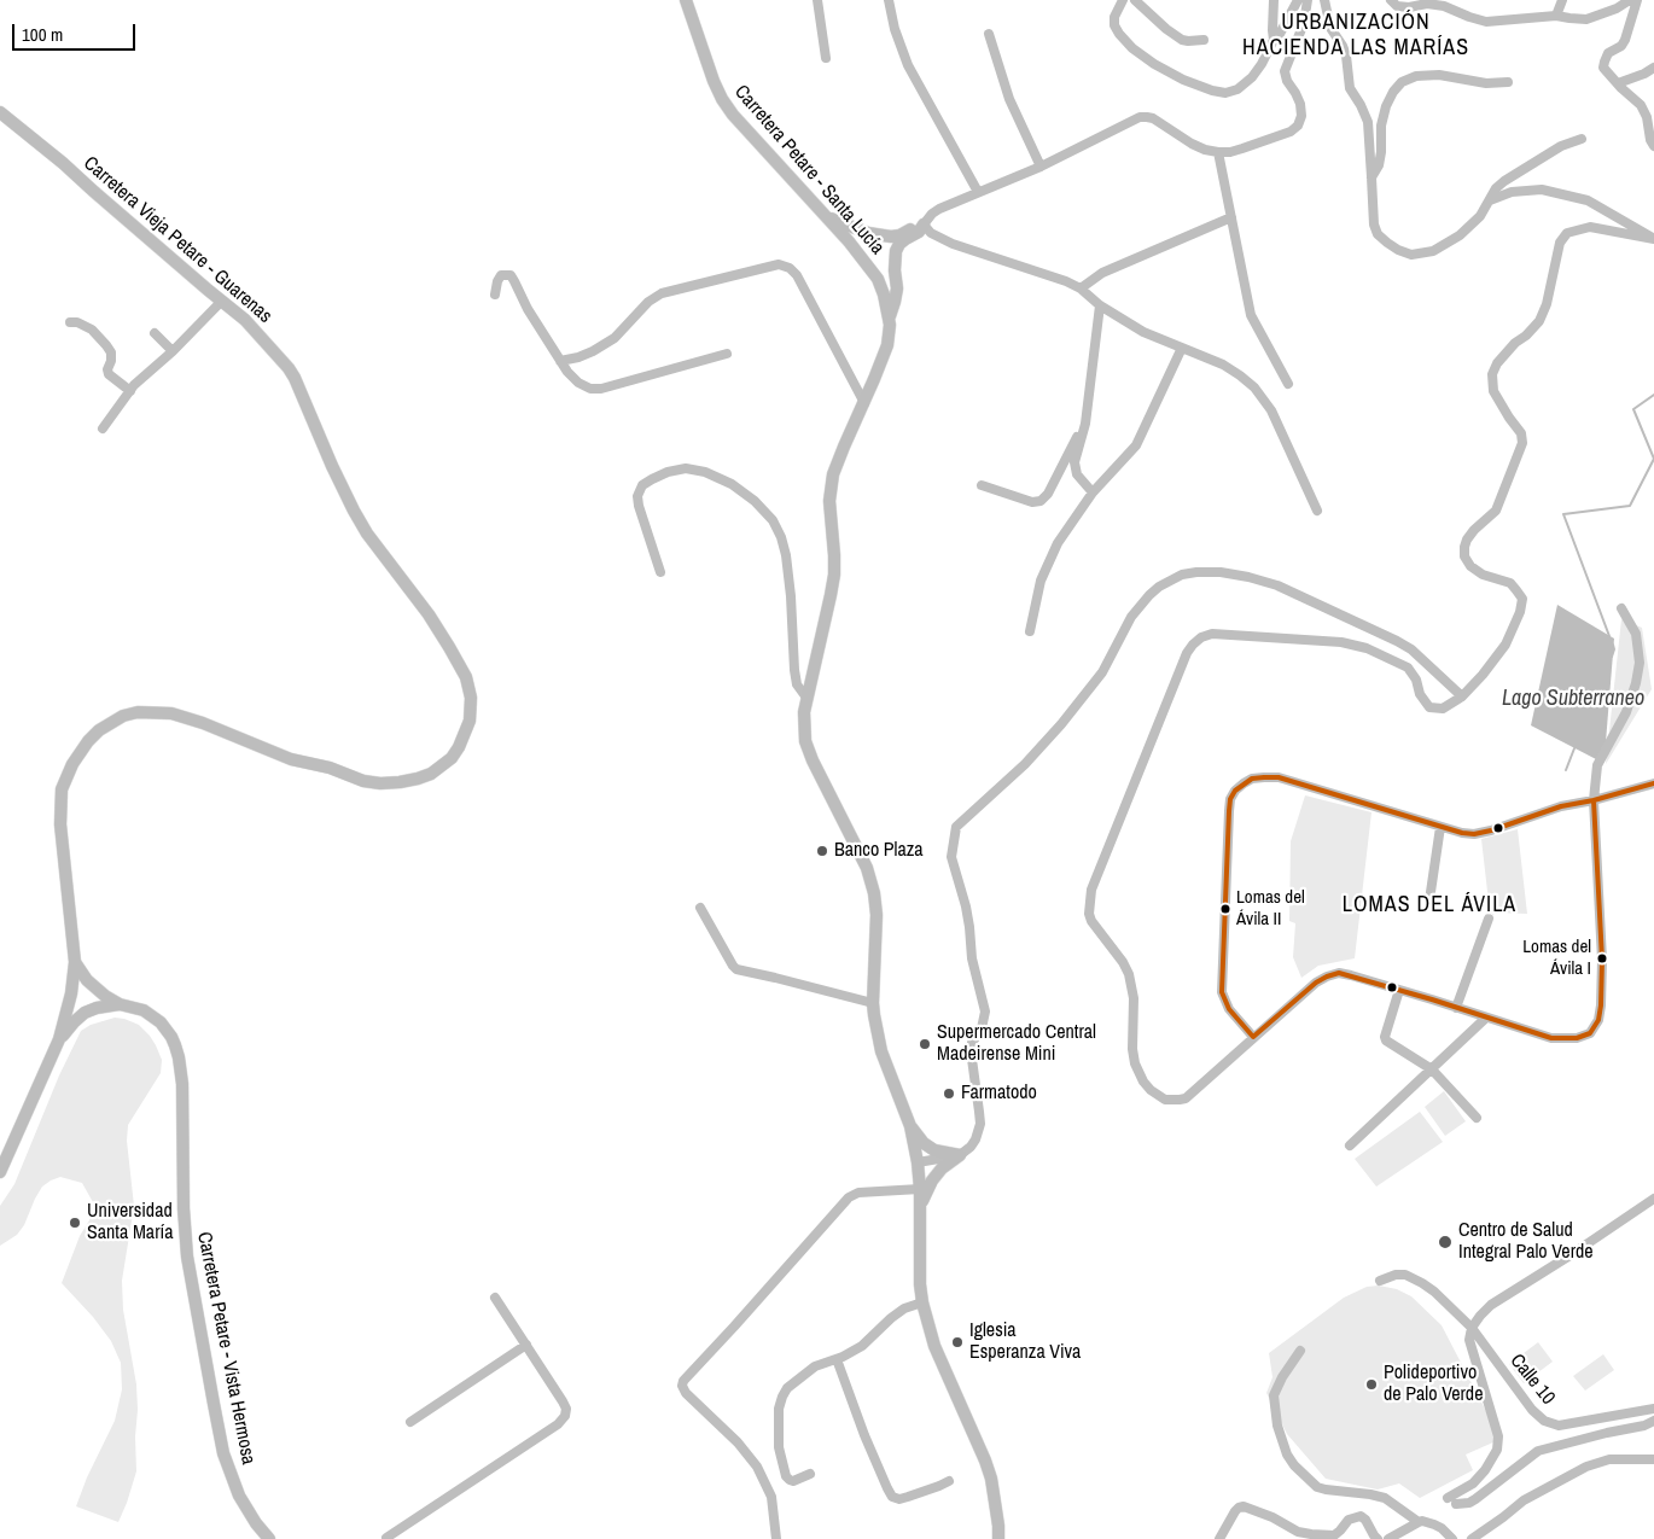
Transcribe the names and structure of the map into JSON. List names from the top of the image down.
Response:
{
  "streets": {
    "main road": ["Carretera Petare - Santa Lucía", "Carretera Vieja Petare - Guarenas", "Carretera Petare - Vista Hermosa"],
    "street": ["Calle 10"]
  },
  "crossings": [
    ["Carretera Vieja Petare - Guarenas", "Carretera Petare - Vista Hermosa"]
  ],
  "districts": ["URBANIZACIÓN HACIENDA LAS MARÍAS", "LOMAS DEL ÁVILA"],
  "water": ["Lago Subterraneo"],
  "places": [
    "Banco Plaza",
    "Lomas del Ávila II",
    "Lomas del Ávila I",
    "Supermercado Central Madeirense Mini",
    "Farmatodo",
    "Universidad Santa María",
    "Centro de Salud Integral Palo Verde",
    "Iglesia Esperanza Viva",
    "Polideportivo de Palo Verde"
  ],
  "scale_bar": "100 m"
}
